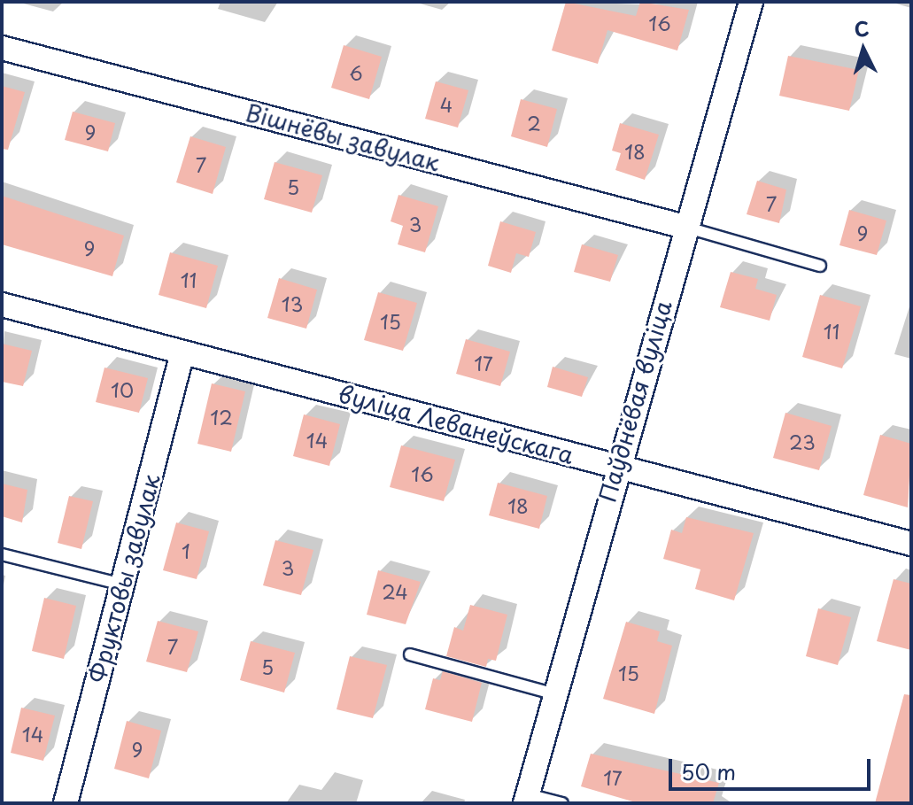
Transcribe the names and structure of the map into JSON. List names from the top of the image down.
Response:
{
  "streets": {
    "street": [
      "Вішнёвы завулак",
      "Паўднёвая вуліца",
      "вуліца Леванеўскага",
      "Фруктовы завулак"
    ]
  },
  "crossings": [
    ["Вішнёвы завулак", "Паўднёвая вуліца"],
    ["Паўднёвая вуліца", "вуліца Леванеўскага"],
    ["вуліца Леванеўскага", "Фруктовы завулак"]
  ],
  "house_numbers": [
    "16",
    "6",
    "4",
    "2",
    "9",
    "18",
    "7",
    "5",
    "7",
    "3",
    "9",
    "9",
    "11",
    "13",
    "15",
    "11",
    "17",
    "10",
    "12",
    "14",
    "23",
    "16",
    "18",
    "1",
    "3",
    "24",
    "7",
    "5",
    "15",
    "14",
    "9",
    "17"
  ],
  "scale_bar": "50 m",
  "north": "top"
}
